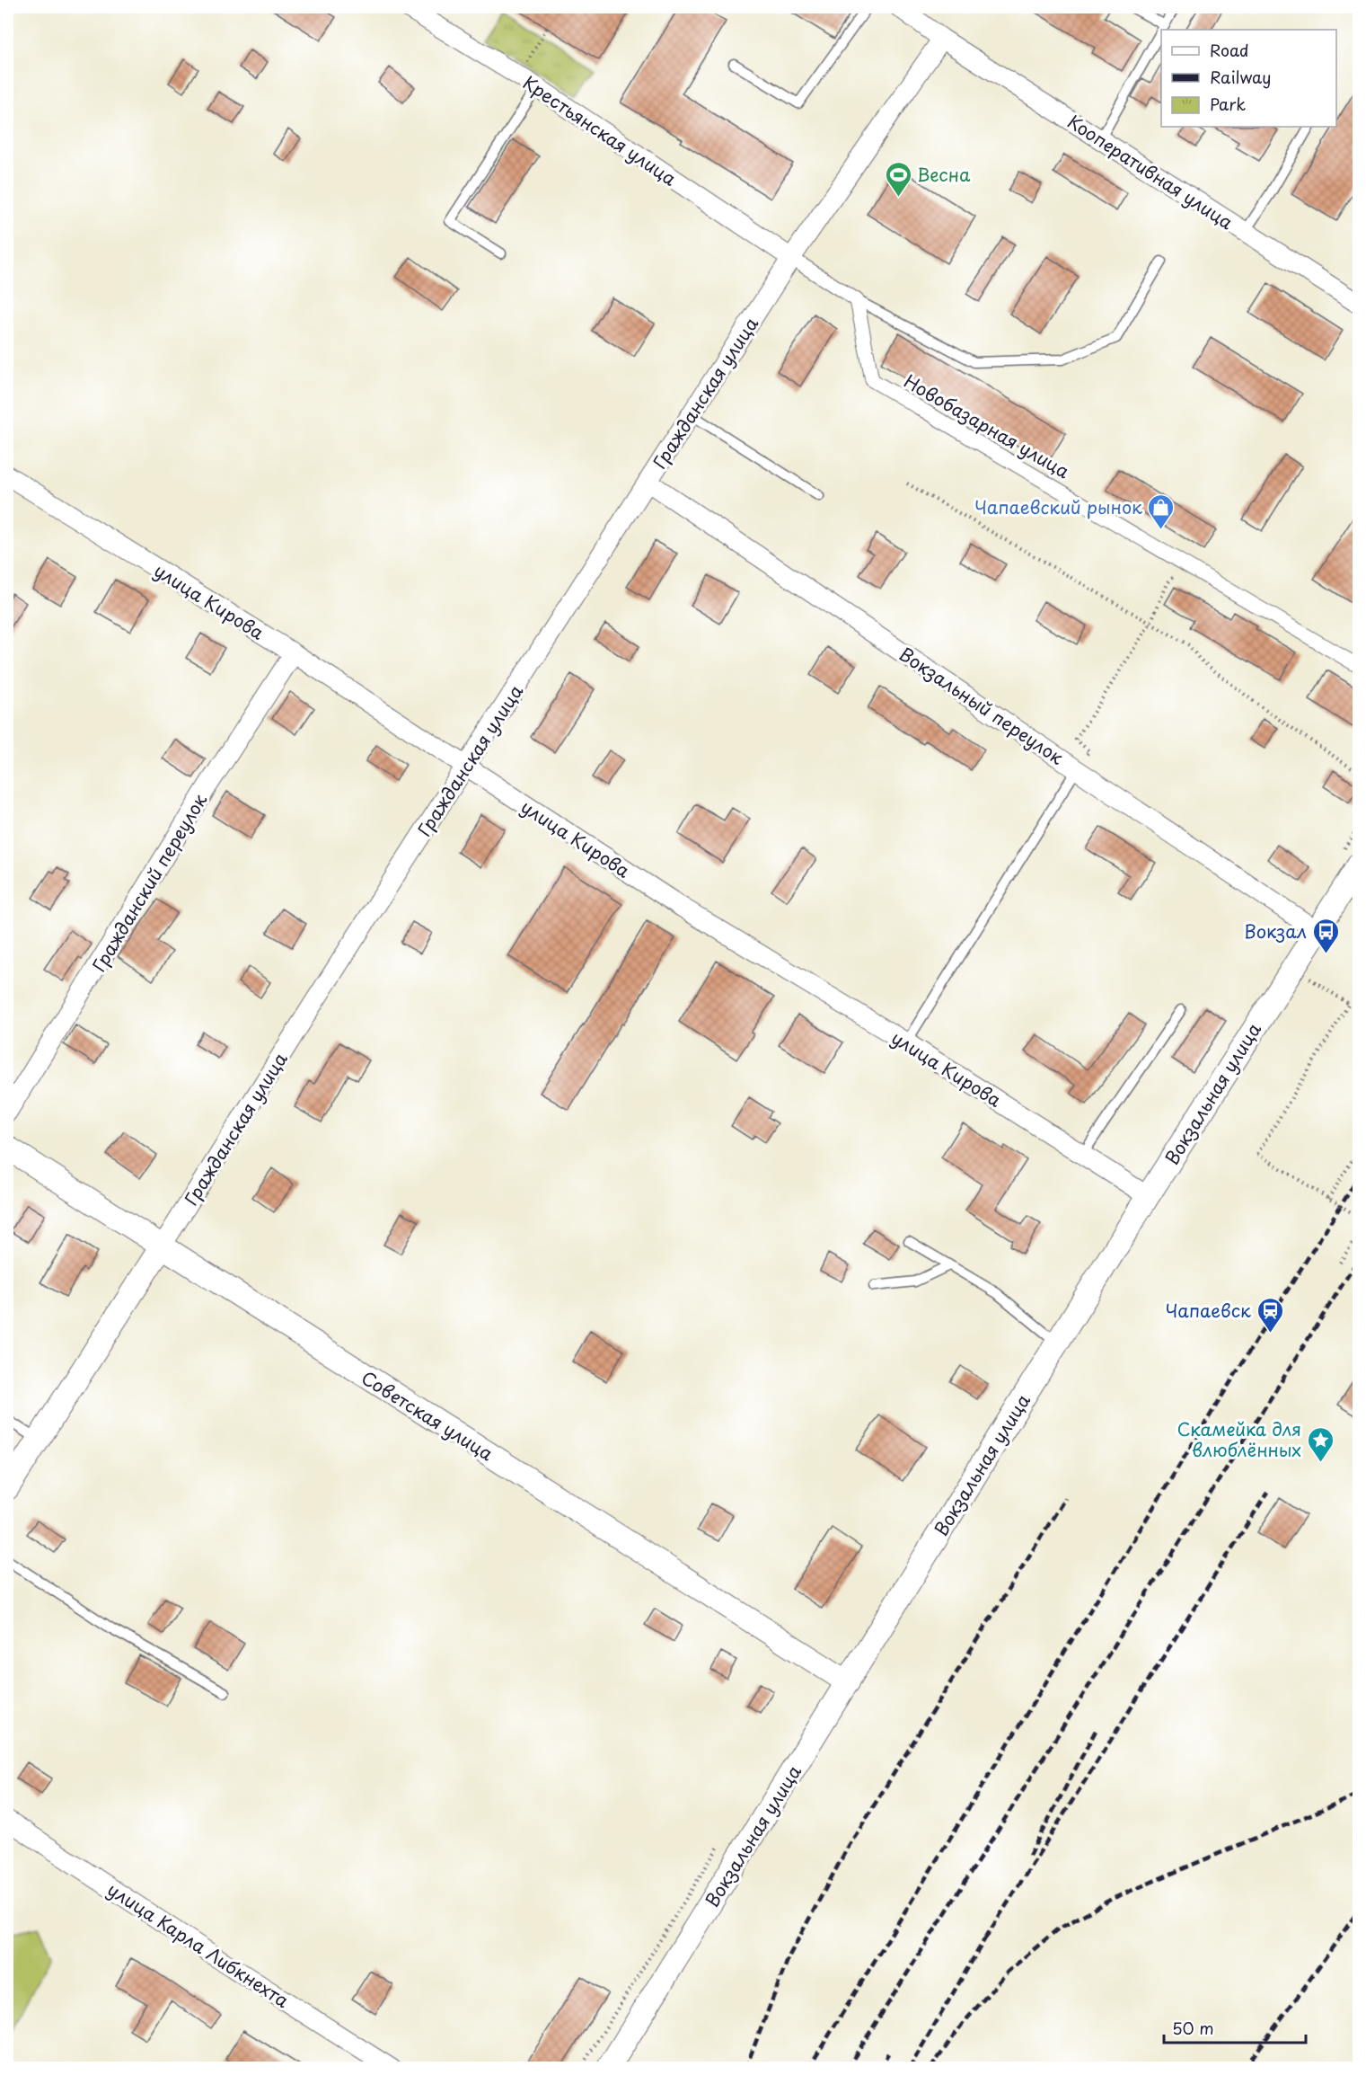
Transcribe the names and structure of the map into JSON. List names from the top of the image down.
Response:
{
  "streets": {
    "street": [
      "Крестьянская улица",
      "Кооперативная улица",
      "Гражданская улица",
      "Новобазарная улица",
      "улица Кирова",
      "Вокзальный переулок",
      "Гражданский переулок",
      "Вокзальная улица",
      "Советская улица",
      "улица Карла Либкнехта"
    ]
  },
  "crossings": [
    ["Крестьянская улица", "Гражданская улица"],
    ["Кооперативная улица", "Гражданская улица"],
    ["Гражданская улица", "улица Кирова"],
    ["Гражданская улица", "Вокзальный переулок"],
    ["Гражданская улица", "Советская улица"],
    ["улица Кирова", "Гражданский переулок"],
    ["улица Кирова", "Вокзальная улица"],
    ["Вокзальный переулок", "Вокзальная улица"],
    ["Вокзальная улица", "Советская улица"]
  ],
  "places": {
    "sports": ["Весна"],
    "shop": ["Чапаевский рынок"],
    "bus stop": ["Вокзал"],
    "station": ["Чапаевск"],
    "place": ["Скамейка для влюблённых"]
  },
  "legend": ["Road", "Railway", "Park"],
  "scale_bar": "50 m"
}
